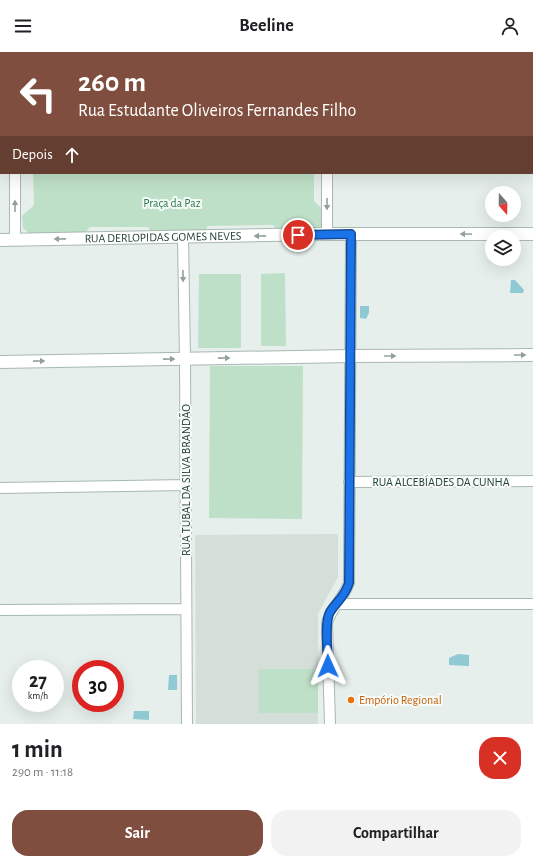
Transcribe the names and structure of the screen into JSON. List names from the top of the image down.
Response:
{
  "streets": {
    "street": ["RUA DERLOPIDAS GOMES NEVES", "RUA TUBAL DA SILVA BRANDÃO", "RUA ALCEBÍADES DA CUNHA"]
  },
  "crossings": [
    ["RUA DERLOPIDAS GOMES NEVES", "RUA TUBAL DA SILVA BRANDÃO"]
  ],
  "one_way": ["RUA DERLOPIDAS GOMES NEVES"],
  "parks": ["Praça da Paz"],
  "places": ["Empório Regional"],
  "north": "bottom",
  "page": {
    "header": "Beeline",
    "turn": ["260 m", "Rua Estudante Oliveiros Fernandes Filho"],
    "then": "Depois",
    "speed": "27 km/h",
    "limit": "30",
    "heading": ["1 min", "290 m · 11:18"],
    "buttons": ["Sair", "Compartilhar"]
  }
}
